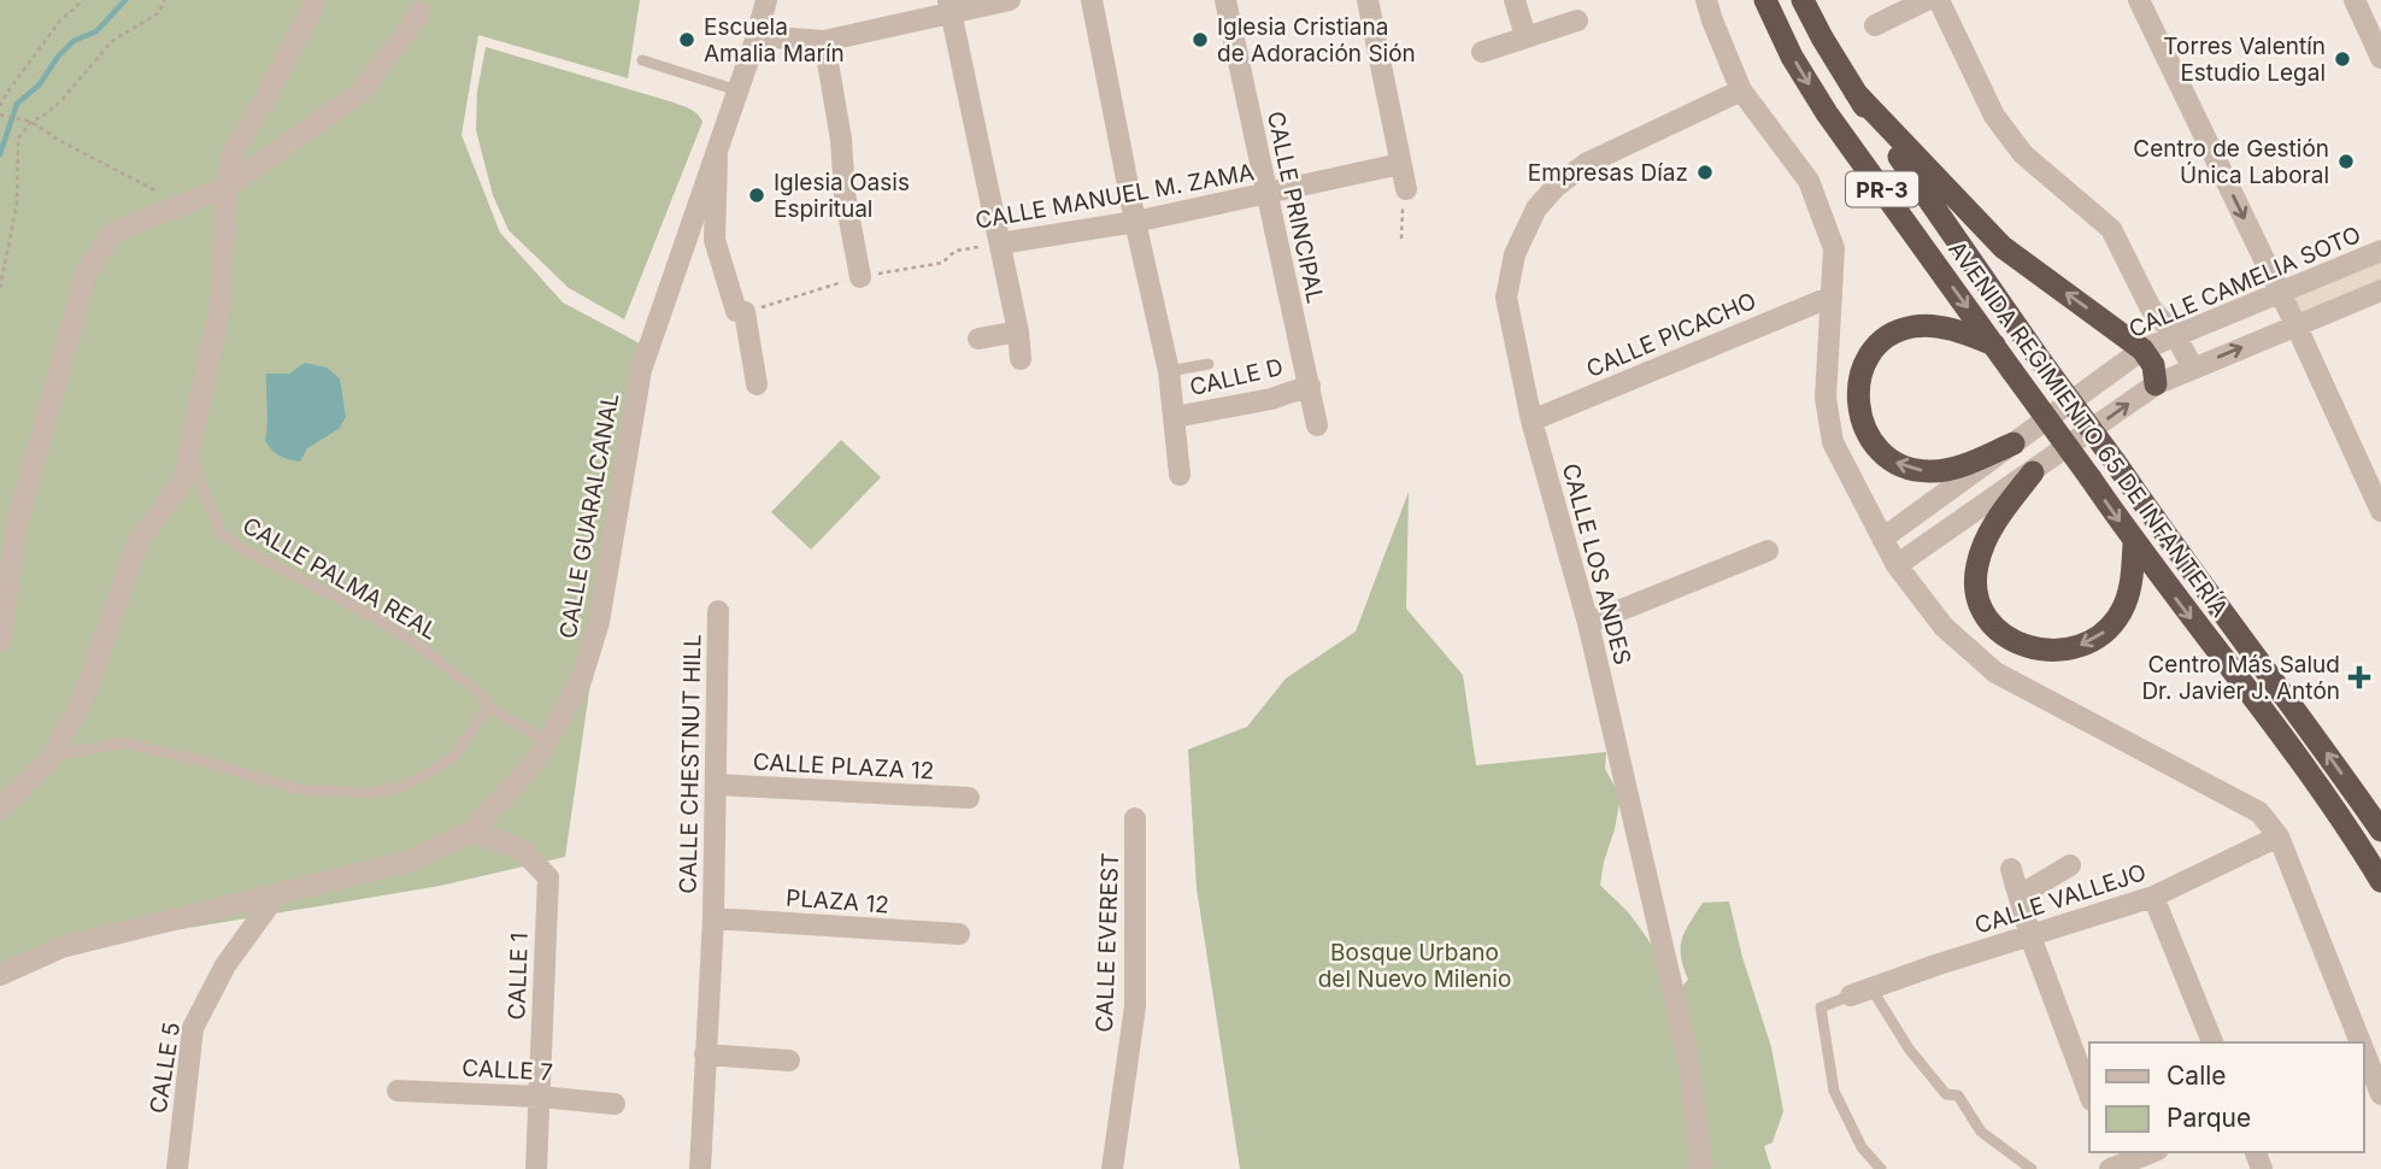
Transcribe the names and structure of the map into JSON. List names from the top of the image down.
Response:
{
  "streets": {
    "highway": ["PR-3", "AVENIDA REGIMIENTO 65 DE INFANTERÍA"],
    "street": [
      "CALLE MANUEL M. ZAMA",
      "CALLE PRINCIPAL",
      "CALLE CAMELIA SOTO",
      "CALLE PICACHO",
      "CALLE D",
      "CALLE GUARALCANAL",
      "CALLE LOS ANDES",
      "CALLE CHESTNUT HILL",
      "CALLE PLAZA 12",
      "CALLE VALLEJO",
      "PLAZA 12",
      "CALLE EVEREST",
      "CALLE 1",
      "CALLE 5",
      "CALLE 7"
    ],
    "lane": ["CALLE PALMA REAL"]
  },
  "crossings": [
    ["CALLE MANUEL M. ZAMA", "CALLE PRINCIPAL"],
    ["CALLE PRINCIPAL", "CALLE D"],
    ["CALLE PICACHO", "CALLE LOS ANDES"],
    ["CALLE GUARALCANAL", "CALLE PALMA REAL"],
    ["CALLE GUARALCANAL", "CALLE 1"],
    ["CALLE GUARALCANAL", "CALLE 5"],
    ["CALLE CHESTNUT HILL", "CALLE PLAZA 12"],
    ["CALLE CHESTNUT HILL", "PLAZA 12"],
    ["CALLE 1", "CALLE 7"]
  ],
  "parks": ["Bosque Urbano del Nuevo Milenio"],
  "places": {
    "other": [
      "Escuela Amalia Marín",
      "Iglesia Cristiana de Adoración Sión",
      "Torres Valentín Estudio Legal",
      "Centro de Gestión Única Laboral",
      "Empresas Díaz",
      "Iglesia Oasis Espiritual"
    ],
    "health": ["Centro Más Salud Dr. Javier J. Antón"]
  },
  "legend": ["Calle", "Parque"]
}
